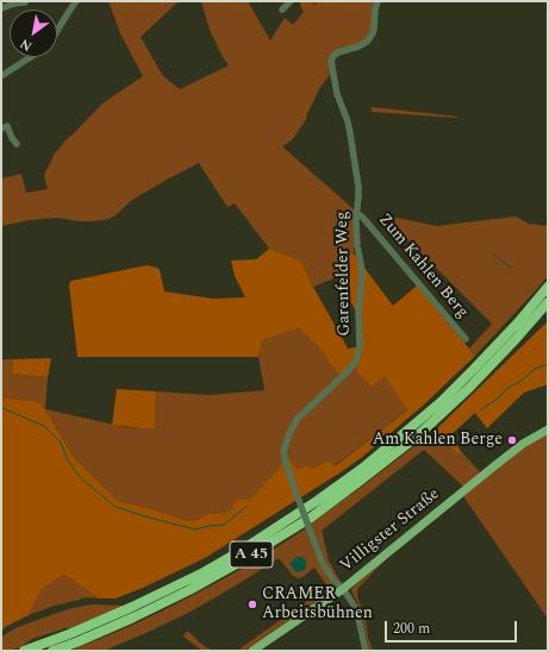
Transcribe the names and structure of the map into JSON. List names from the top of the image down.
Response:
{
  "streets": {
    "highway": ["A 45"],
    "main road": ["Villigster Straße"],
    "street": ["Zum Kahlen Berg", "Garenfelder Weg"]
  },
  "crossings": [
    ["Zum Kahlen Berg", "Garenfelder Weg"],
    ["Garenfelder Weg", "Villigster Straße"]
  ],
  "places": ["Am Kahlen Berge", "CRAMER Arbeitsbühnen"],
  "scale_bar": "200 m",
  "north": "bottom left"
}
